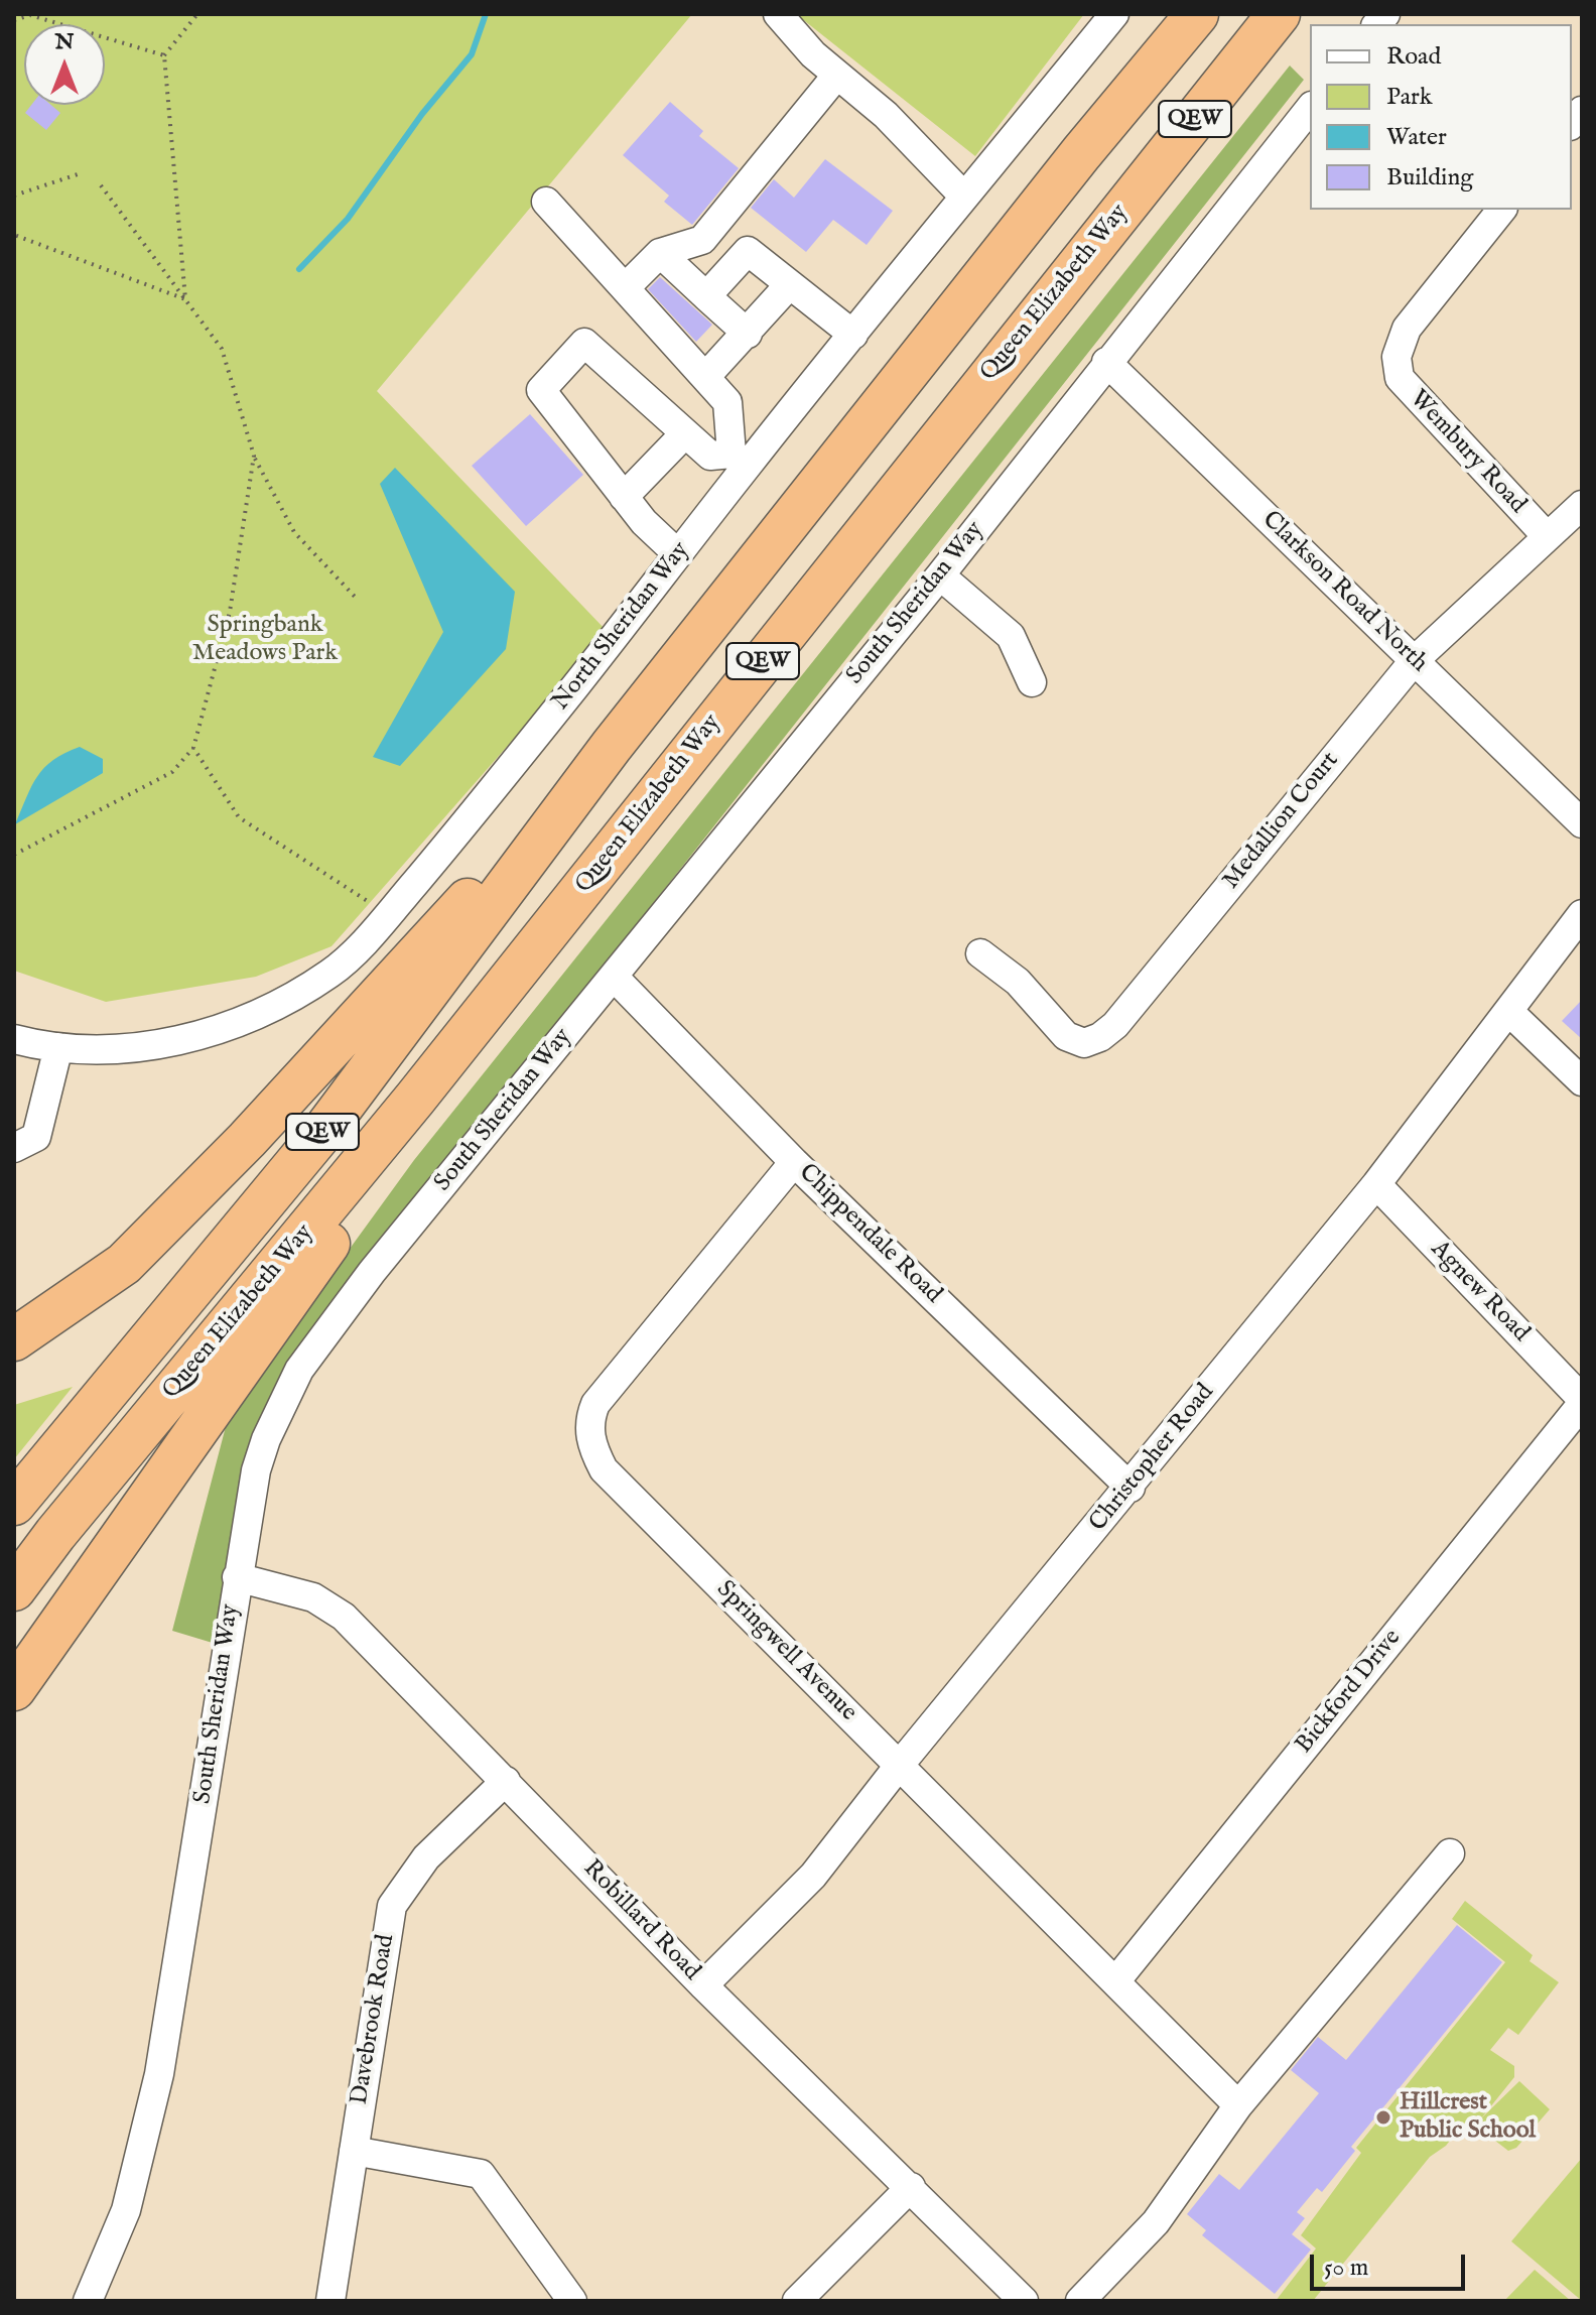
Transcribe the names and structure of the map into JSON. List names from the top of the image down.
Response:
{
  "streets": {
    "highway": ["QEW", "Queen Elizabeth Way"],
    "street": [
      "Wembury Road",
      "Clarkson Road North",
      "South Sheridan Way",
      "North Sheridan Way",
      "Medallion Court",
      "Chippendale Road",
      "Agnew Road",
      "Christopher Road",
      "Springwell Avenue",
      "Bickford Drive",
      "Robillard Road",
      "Davebrook Road"
    ]
  },
  "crossings": [
    ["Wembury Road", "Medallion Court"],
    ["Clarkson Road North", "South Sheridan Way"],
    ["Clarkson Road North", "Medallion Court"],
    ["South Sheridan Way", "Chippendale Road"],
    ["South Sheridan Way", "Robillard Road"],
    ["Chippendale Road", "Christopher Road"],
    ["Chippendale Road", "Springwell Avenue"],
    ["Agnew Road", "Christopher Road"],
    ["Agnew Road", "Bickford Drive"],
    ["Christopher Road", "Springwell Avenue"],
    ["Christopher Road", "Robillard Road"],
    ["Springwell Avenue", "Bickford Drive"],
    ["Robillard Road", "Davebrook Road"]
  ],
  "parks": ["Springbank Meadows Park"],
  "places": ["Hillcrest Public School"],
  "legend": [
    "Road",
    "Park",
    "Water",
    "Building"
  ],
  "scale_bar": "50 m",
  "north": "top"
}
